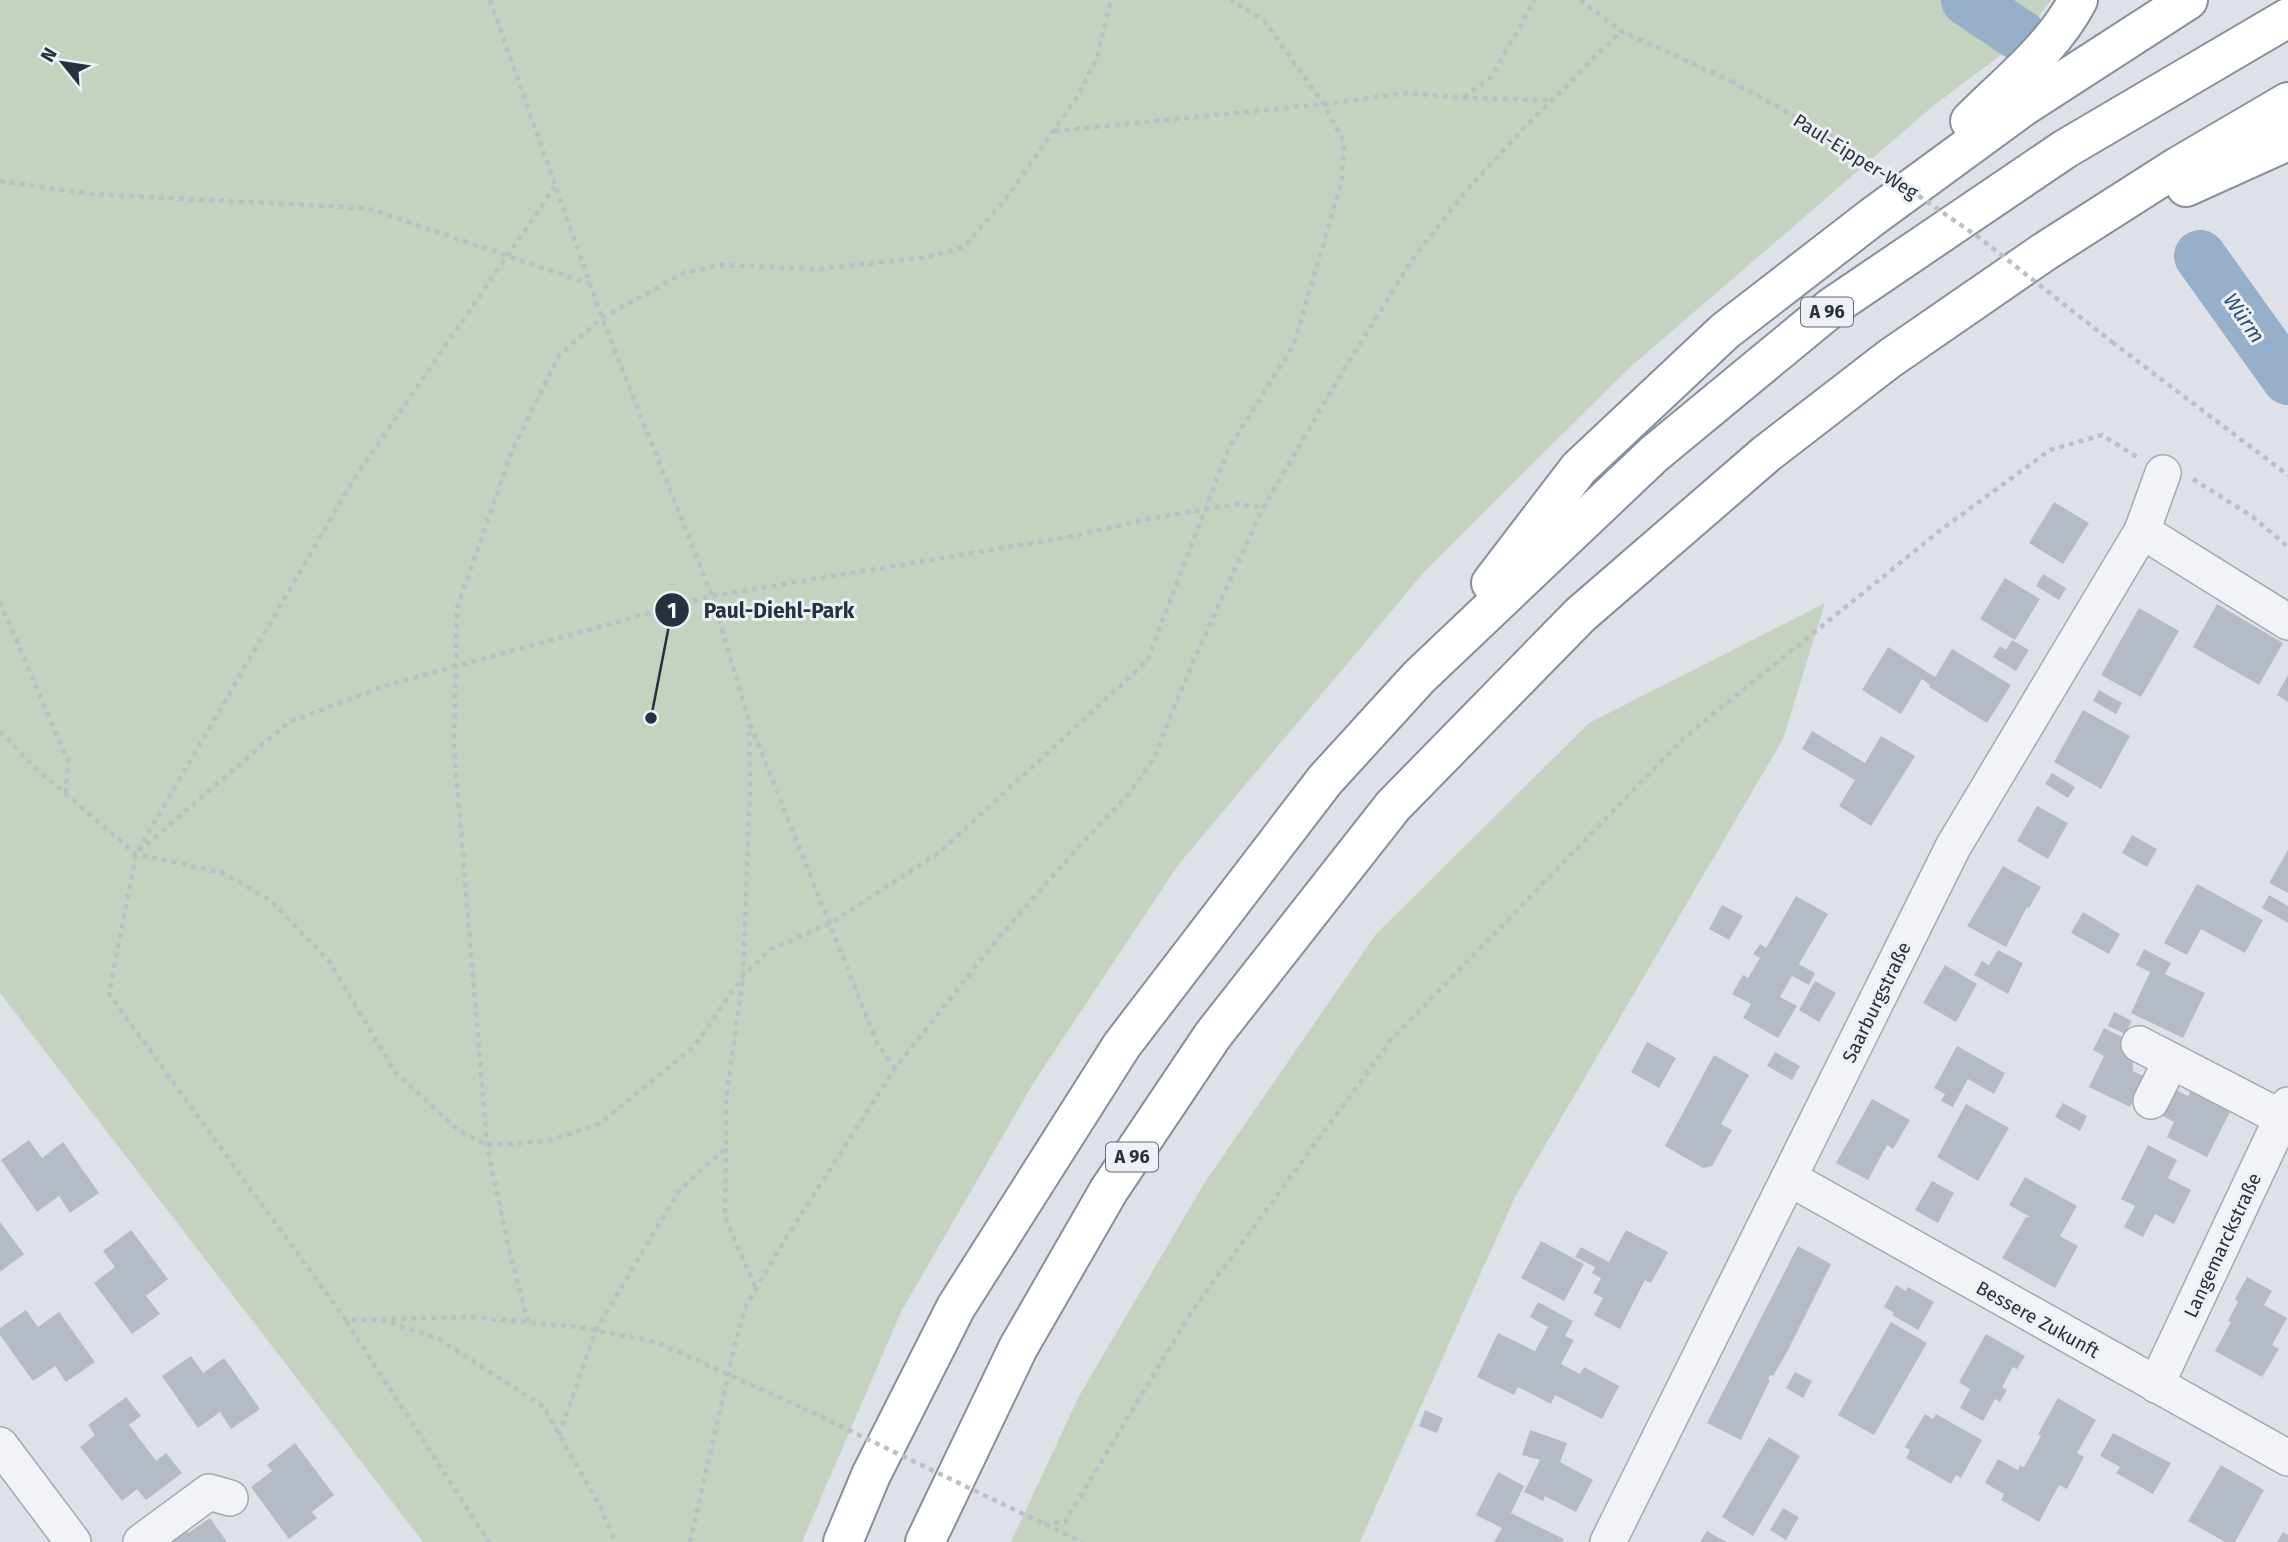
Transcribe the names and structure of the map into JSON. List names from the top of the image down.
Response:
{
  "streets": {
    "highway": ["A 96"],
    "street": ["Saarburgstraße", "Langemarckstraße", "Bessere Zukunft"],
    "path": ["Paul-Eipper-Weg"]
  },
  "crossings": [
    ["Saarburgstraße", "Bessere Zukunft"],
    ["Langemarckstraße", "Bessere Zukunft"]
  ],
  "water": ["Würm"],
  "places": ["Paul-Diehl-Park"],
  "north": "top left"
}
